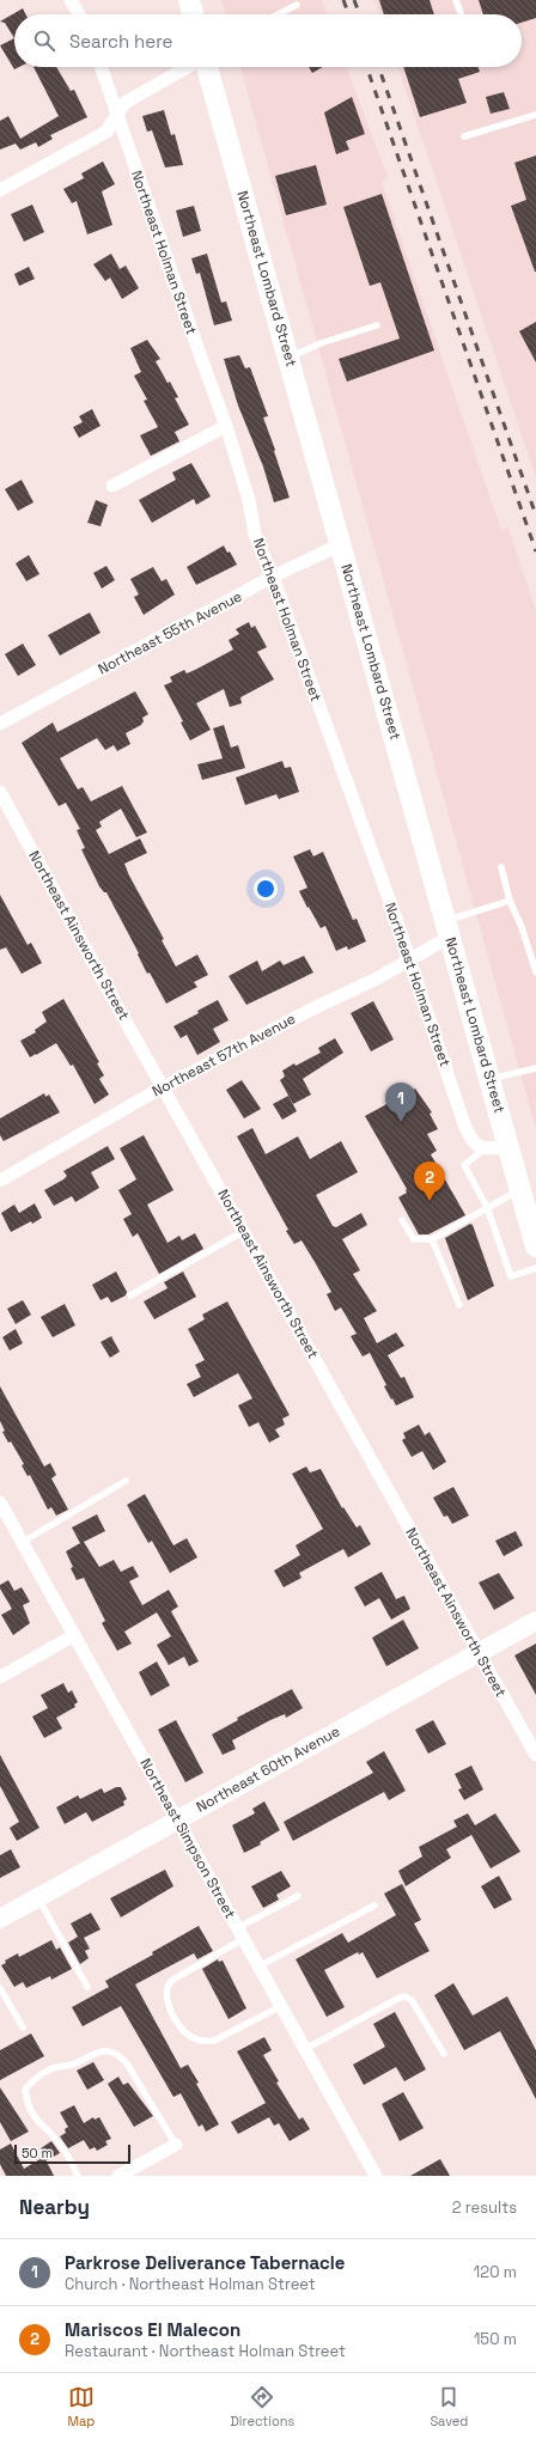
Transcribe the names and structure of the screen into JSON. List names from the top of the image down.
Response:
{
  "streets": {
    "main road": ["Northeast Lombard Street"],
    "street": [
      "Northeast Holman Street",
      "Northeast 55th Avenue",
      "Northeast Ainsworth Street",
      "Northeast 57th Avenue",
      "Northeast 60th Avenue",
      "Northeast Simpson Street"
    ]
  },
  "crossings": [
    ["Northeast Holman Street", "Northeast 55th Avenue"],
    ["Northeast Holman Street", "Northeast 57th Avenue"],
    ["Northeast Lombard Street", "Northeast 55th Avenue"],
    ["Northeast Lombard Street", "Northeast 57th Avenue"],
    ["Northeast Ainsworth Street", "Northeast 57th Avenue"],
    ["Northeast Ainsworth Street", "Northeast 60th Avenue"],
    ["Northeast 60th Avenue", "Northeast Simpson Street"]
  ],
  "scale_bar": "50 m",
  "page": {
    "search": "Search here",
    "pins": ["1", "2"],
    "scale": "50 m",
    "heading": ["Nearby", "2 results"],
    "list": [
      {
        "mark": "1",
        "name": "Parkrose Deliverance Tabernacle",
        "note": "Church · Northeast Holman Street",
        "value": "120 m"
      },
      {
        "mark": "2",
        "name": "Mariscos El Malecon",
        "note": "Restaurant · Northeast Holman Street",
        "value": "150 m"
      }
    ],
    "nav": ["Map", "Directions", "Saved"]
  }
}
